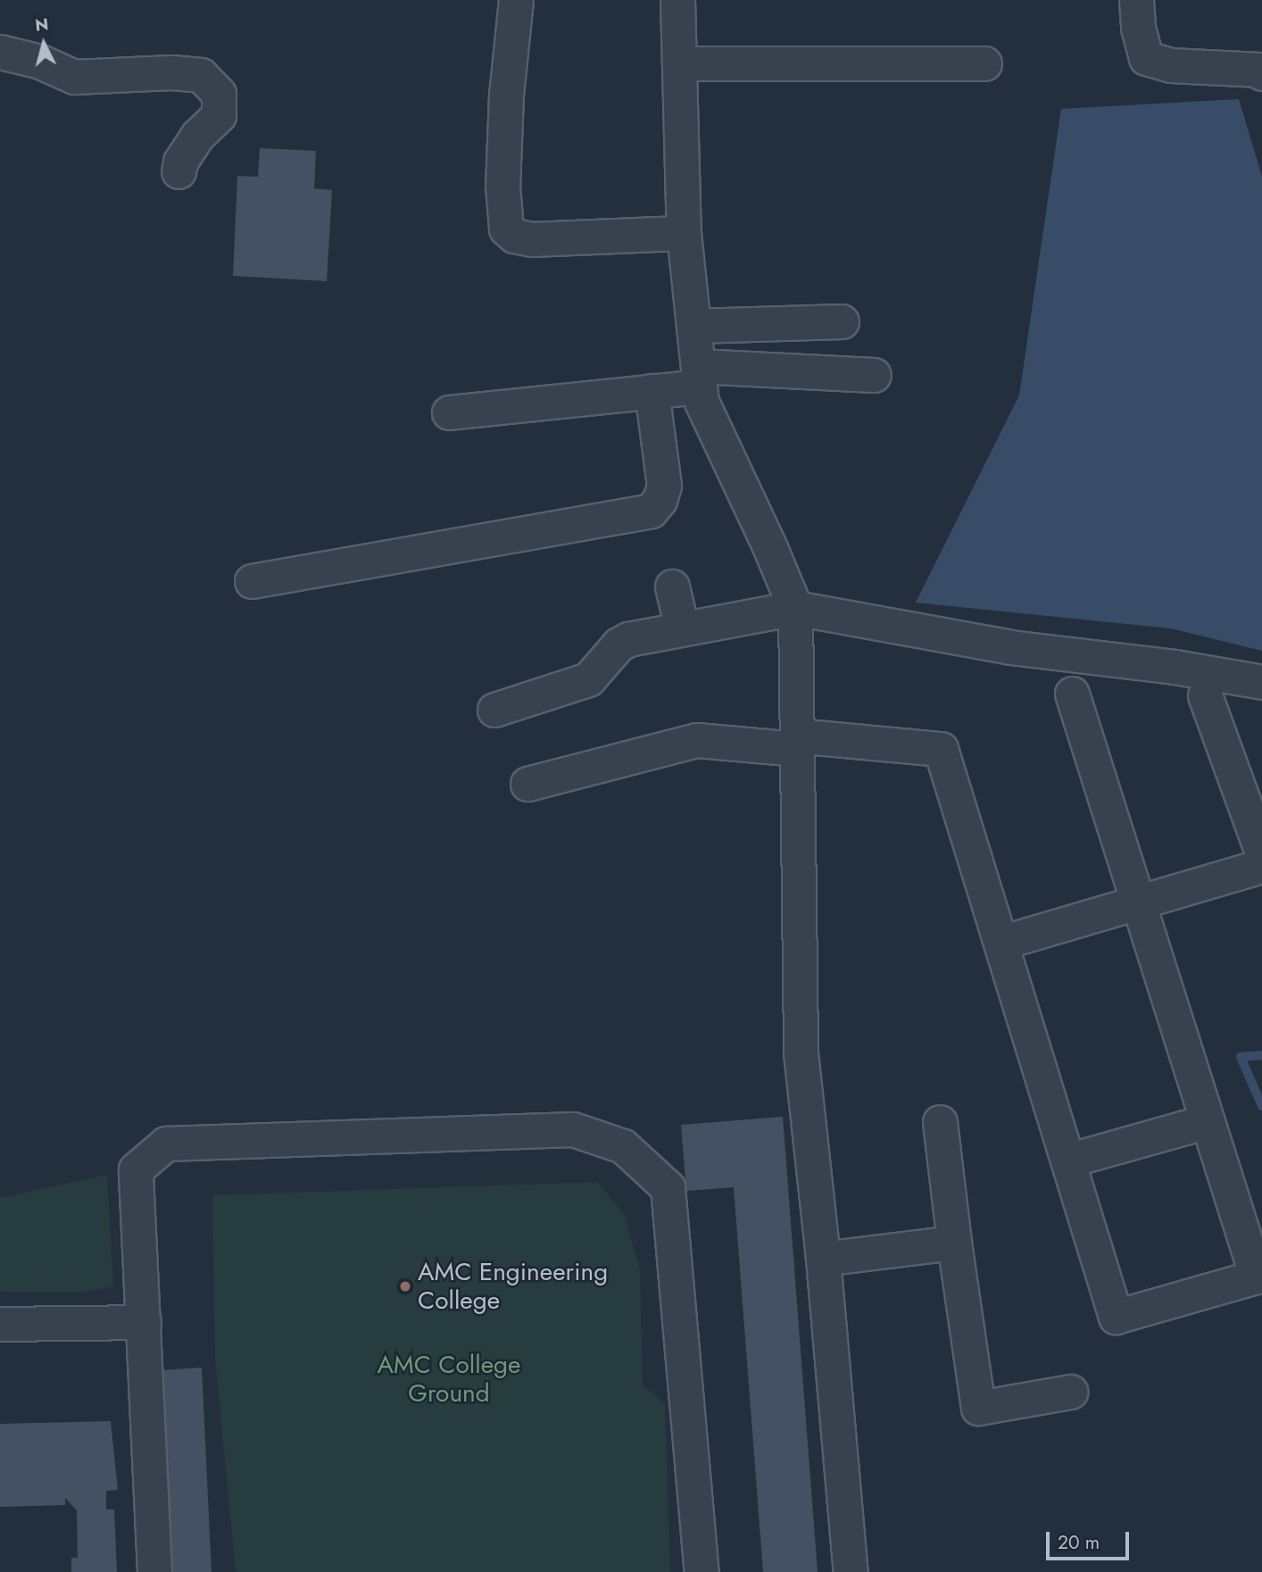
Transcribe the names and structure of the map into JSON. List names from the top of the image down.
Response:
{
  "parks": ["AMC College Ground"],
  "places": ["AMC Engineering College"],
  "scale_bar": "20 m",
  "north": "top"
}
